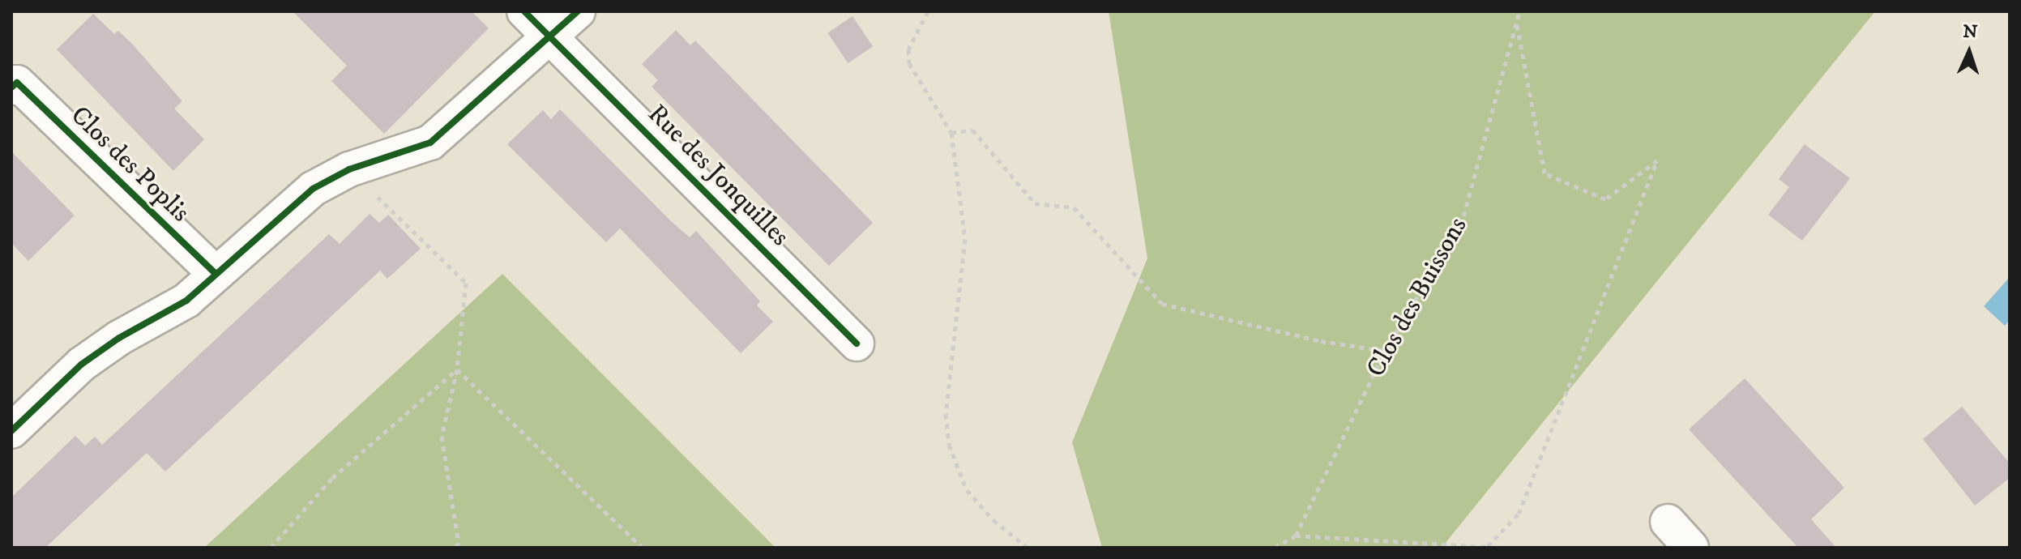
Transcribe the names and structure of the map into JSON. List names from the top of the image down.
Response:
{
  "streets": {
    "street": ["Clos des Poplis", "Rue des Jonquilles"],
    "path": ["Clos des Buissons"]
  },
  "north": "top"
}
